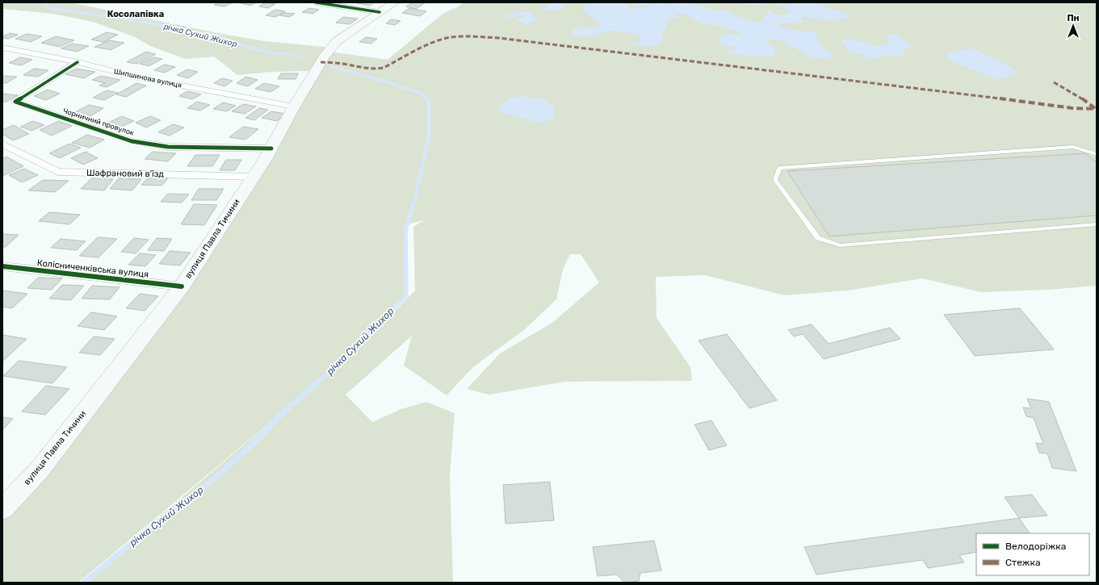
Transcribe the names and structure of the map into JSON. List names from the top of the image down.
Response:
{
  "streets": {
    "main road": ["вулиця Павла Тичини"],
    "street": [
      "Шипшинова вулиця",
      "Чорничний провулок",
      "Шафрановий в'їзд",
      "Колісниченківська вулиця"
    ]
  },
  "crossings": [
    ["Шипшинова вулиця", "Чорничний провулок"],
    ["Шипшинова вулиця", "вулиця Павла Тичини"],
    ["Чорничний провулок", "вулиця Павла Тичини"],
    ["Шафрановий в'їзд", "вулиця Павла Тичини"],
    ["вулиця Павла Тичини", "Колісниченківська вулиця"]
  ],
  "districts": ["Косолапівка"],
  "water": ["річка Сухий Жихор"],
  "legend": ["Велодоріжка", "Стежка"],
  "north": "top"
}
